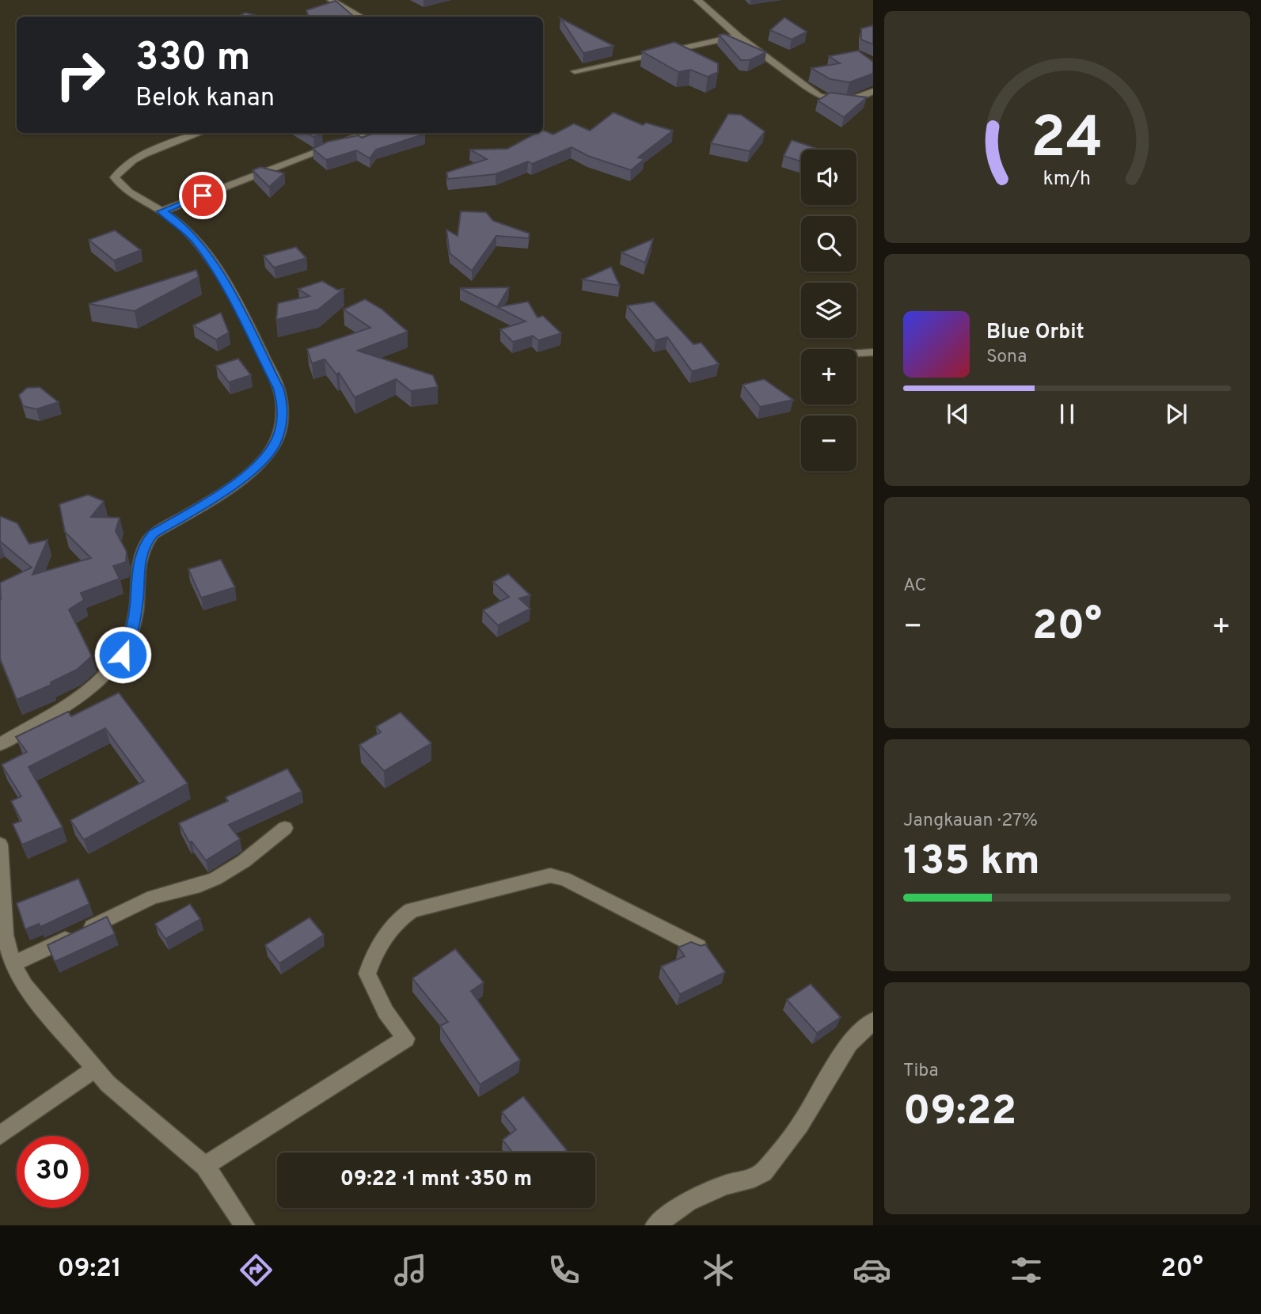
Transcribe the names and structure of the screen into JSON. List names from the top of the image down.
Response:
{
  "page": {
    "turn": ["330 m", "Belok kanan"],
    "map_buttons": ["+", "−"],
    "song": ["Blue Orbit", "Sona"],
    "tile": [
      "AC",
      ["Jangkauan · 27%", "135 km"],
      ["Tiba", "09:22"]
    ],
    "heat": ["−", "20°", "+"],
    "limit": "30",
    "trip": "09:22 · 1 mnt · 350 m",
    "tabs": ["09:21", "20°"],
    "gauge": ["24", "km/h"]
  }
}
